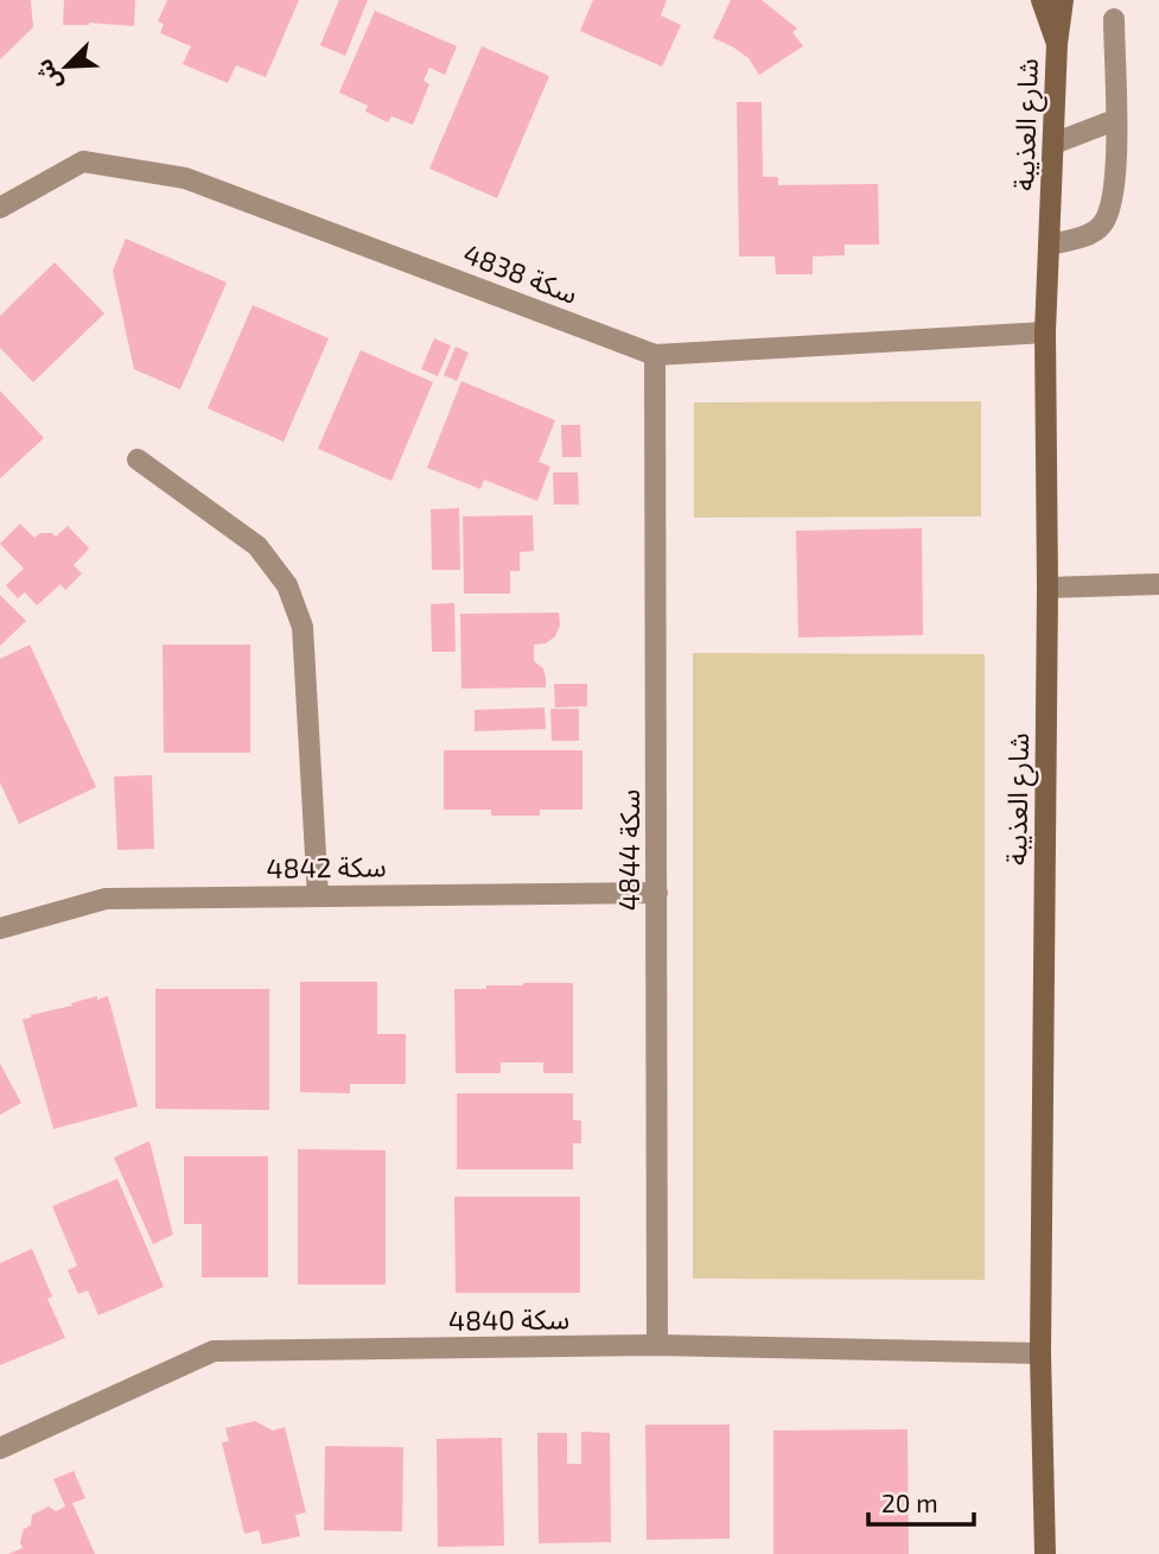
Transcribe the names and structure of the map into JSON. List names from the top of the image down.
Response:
{
  "streets": {
    "street": [
      "شارع العذيبة",
      "سكة 4838",
      "سكة 4844",
      "سكة 4842",
      "سكة 4840"
    ]
  },
  "crossings": [
    ["شارع العذيبة", "سكة 4838"],
    ["شارع العذيبة", "سكة 4840"],
    ["سكة 4838", "سكة 4844"],
    ["سكة 4844", "سكة 4842"],
    ["سكة 4844", "سكة 4840"]
  ],
  "scale_bar": "20 m",
  "north": "bottom left"
}
